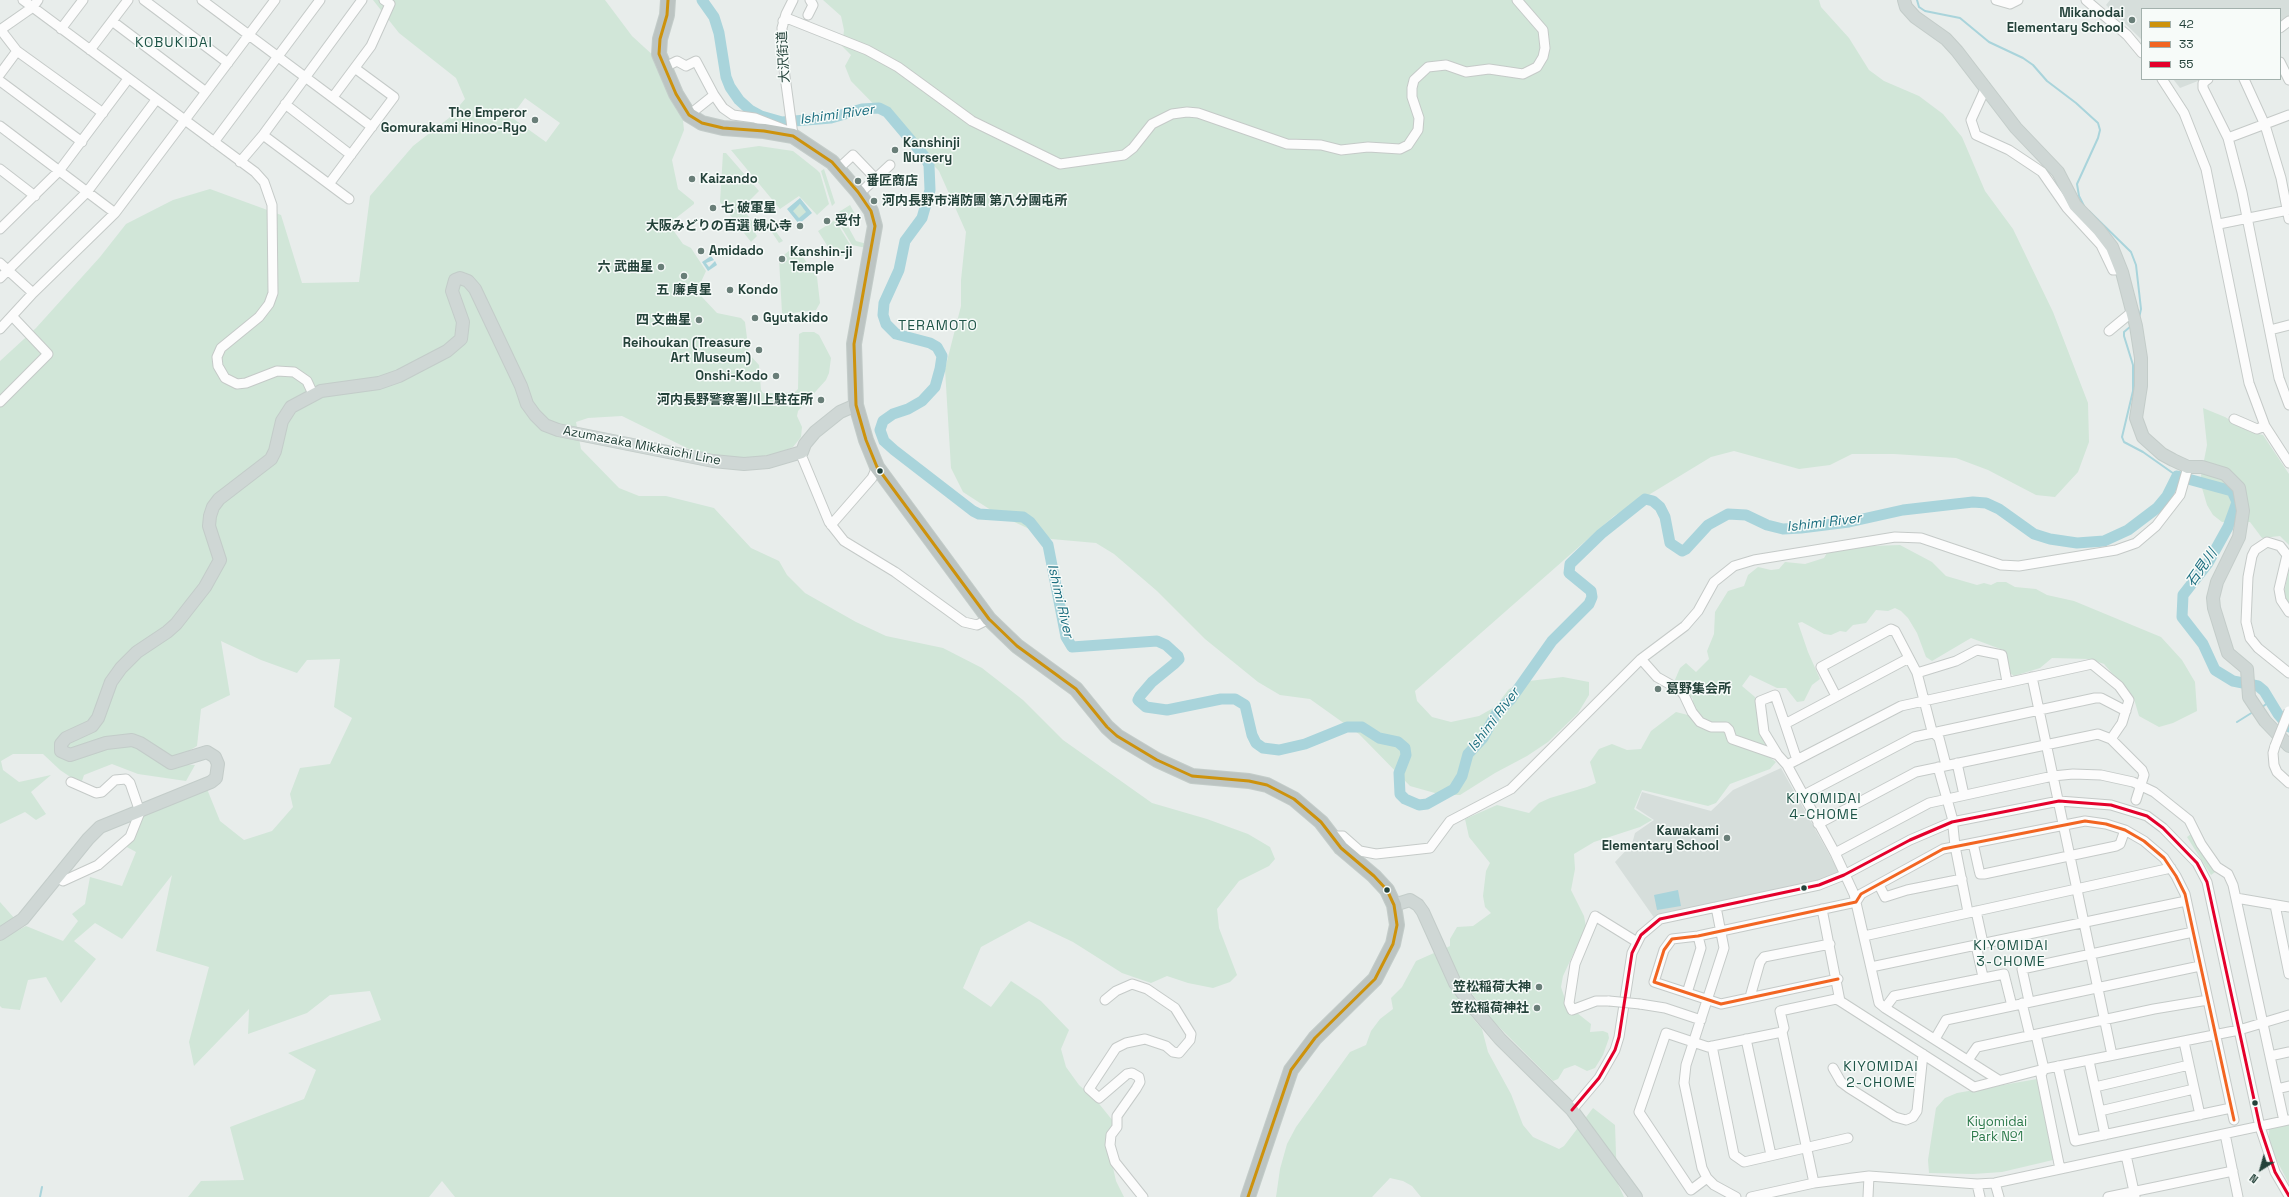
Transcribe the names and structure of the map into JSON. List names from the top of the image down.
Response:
{
  "streets": {
    "main road": ["Azumazaka Mikkaichi Line"],
    "street": ["大沢街道"]
  },
  "districts": [
    "KOBUKIDAI",
    "TERAMOTO",
    "KIYOMIDAI 4-CHOME",
    "KIYOMIDAI 3-CHOME",
    "KIYOMIDAI 2-CHOME"
  ],
  "water": ["Ishimi River", "石見川"],
  "parks": ["Kiyomidai Park №1"],
  "places": [
    "Mikanodai Elementary School",
    "The Emperor Gomurakami Hinoo-Ryo",
    "Kanshinji Nursery",
    "Kaizando",
    "番匠商店",
    "河内長野市消防團 第八分團屯所",
    "七 破軍星",
    "受付",
    "大阪みどりの百選 観心寺",
    "Amidado",
    "Kanshin-ji Temple",
    "六 武曲星",
    "五 廉貞星",
    "Kondo",
    "Gyutakido",
    "四 文曲星",
    "Reihoukan (Treasure Art Museum)",
    "Onshi-Kodo",
    "河内長野警察署川上駐在所",
    "葛野集会所",
    "Kawakami Elementary School",
    "笠松稲荷大神",
    "笠松稲荷神社"
  ],
  "lines": ["transit line 42", "transit line 55", "transit line 33"],
  "legend": ["42", "33", "55"],
  "north": "bottom left"
}
